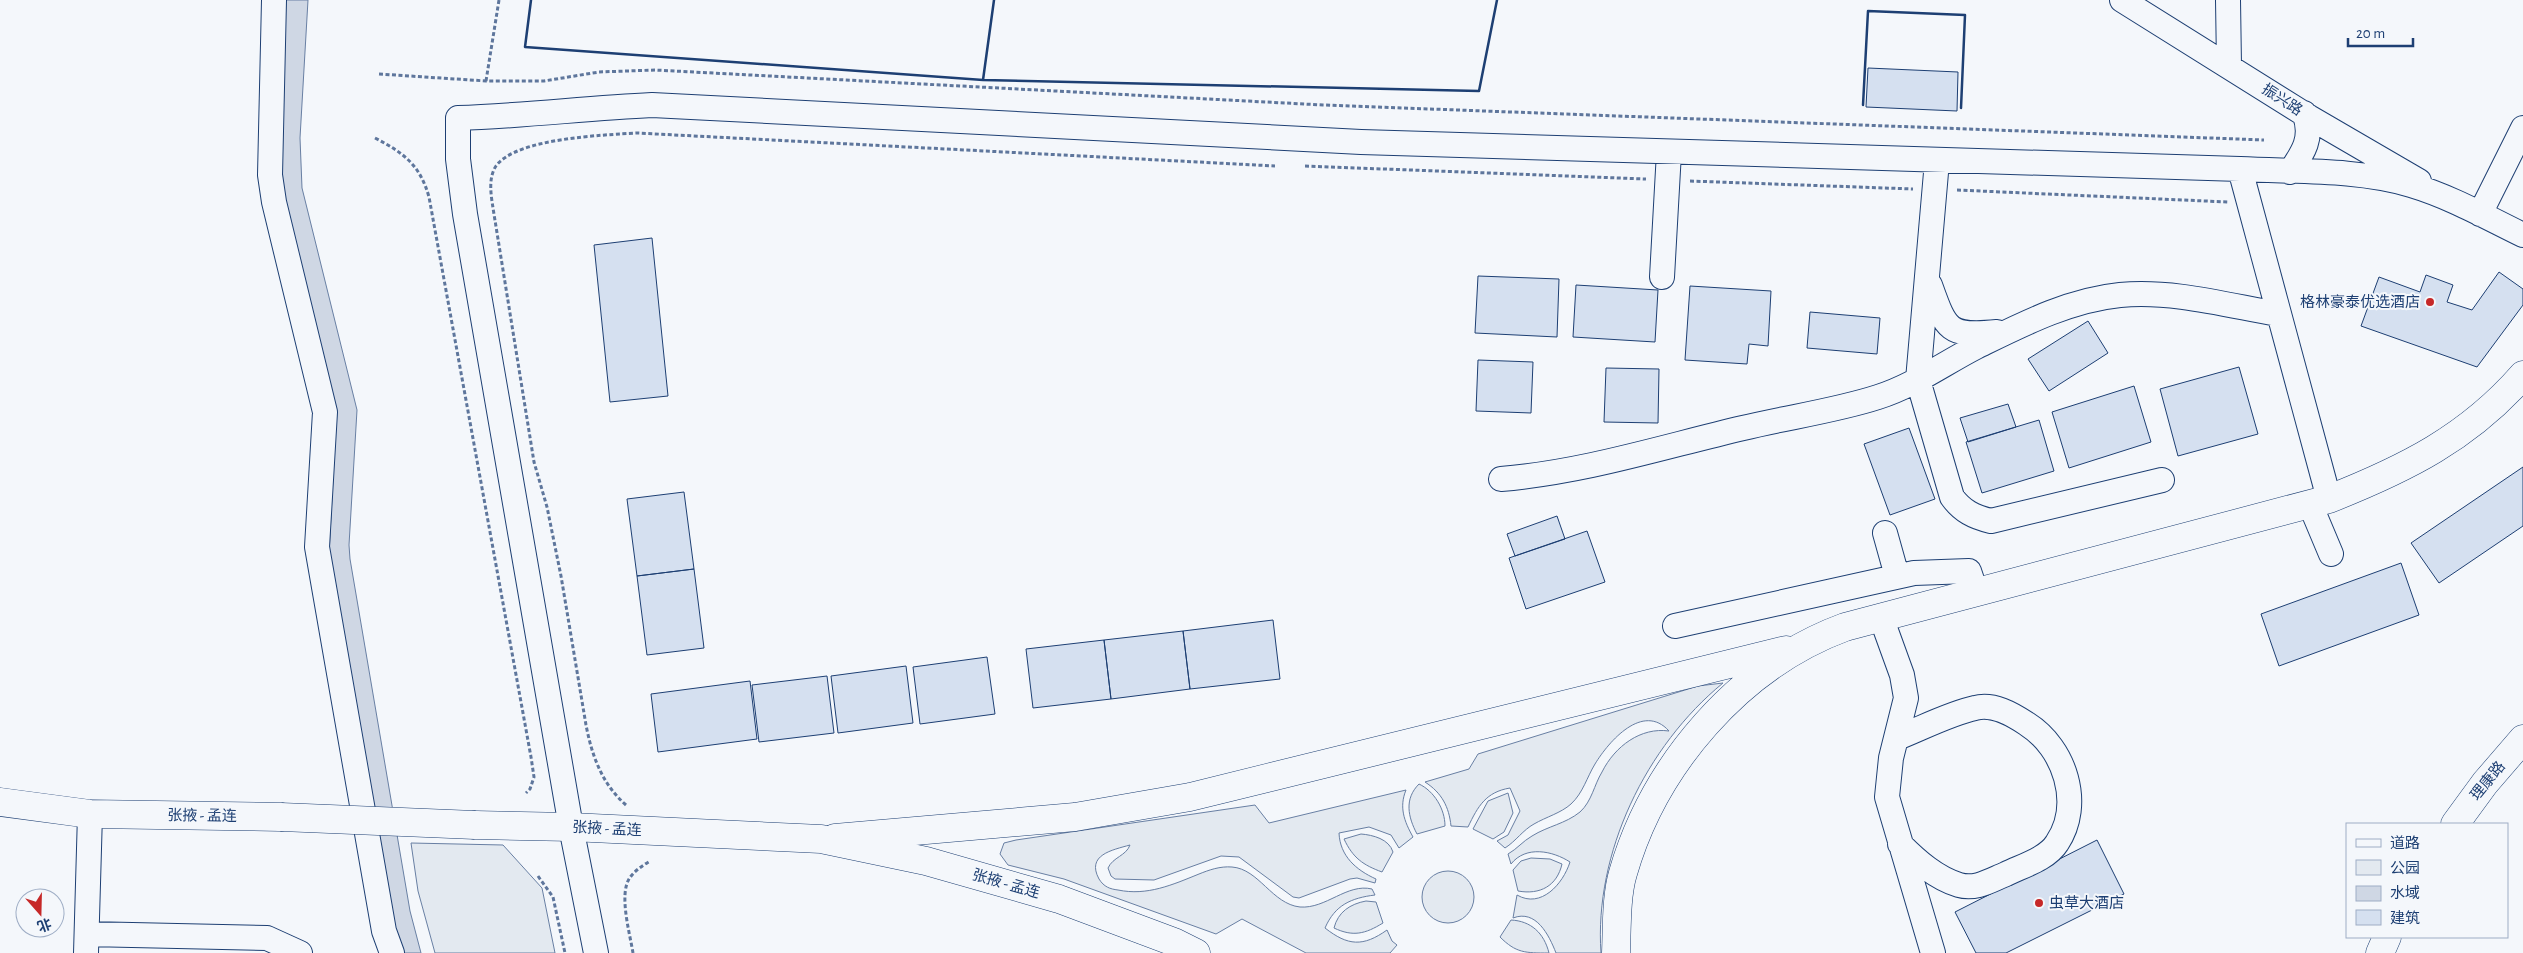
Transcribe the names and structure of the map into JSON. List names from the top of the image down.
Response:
{
  "streets": {
    "main road": ["理康路", "张掖 - 孟连"],
    "street": ["振兴路"]
  },
  "places": ["格林豪泰优选酒店", "虫草大酒店"],
  "legend": [
    "道路",
    "公园",
    "水域",
    "建筑"
  ],
  "scale_bar": "20 m",
  "north": "bottom"
}
